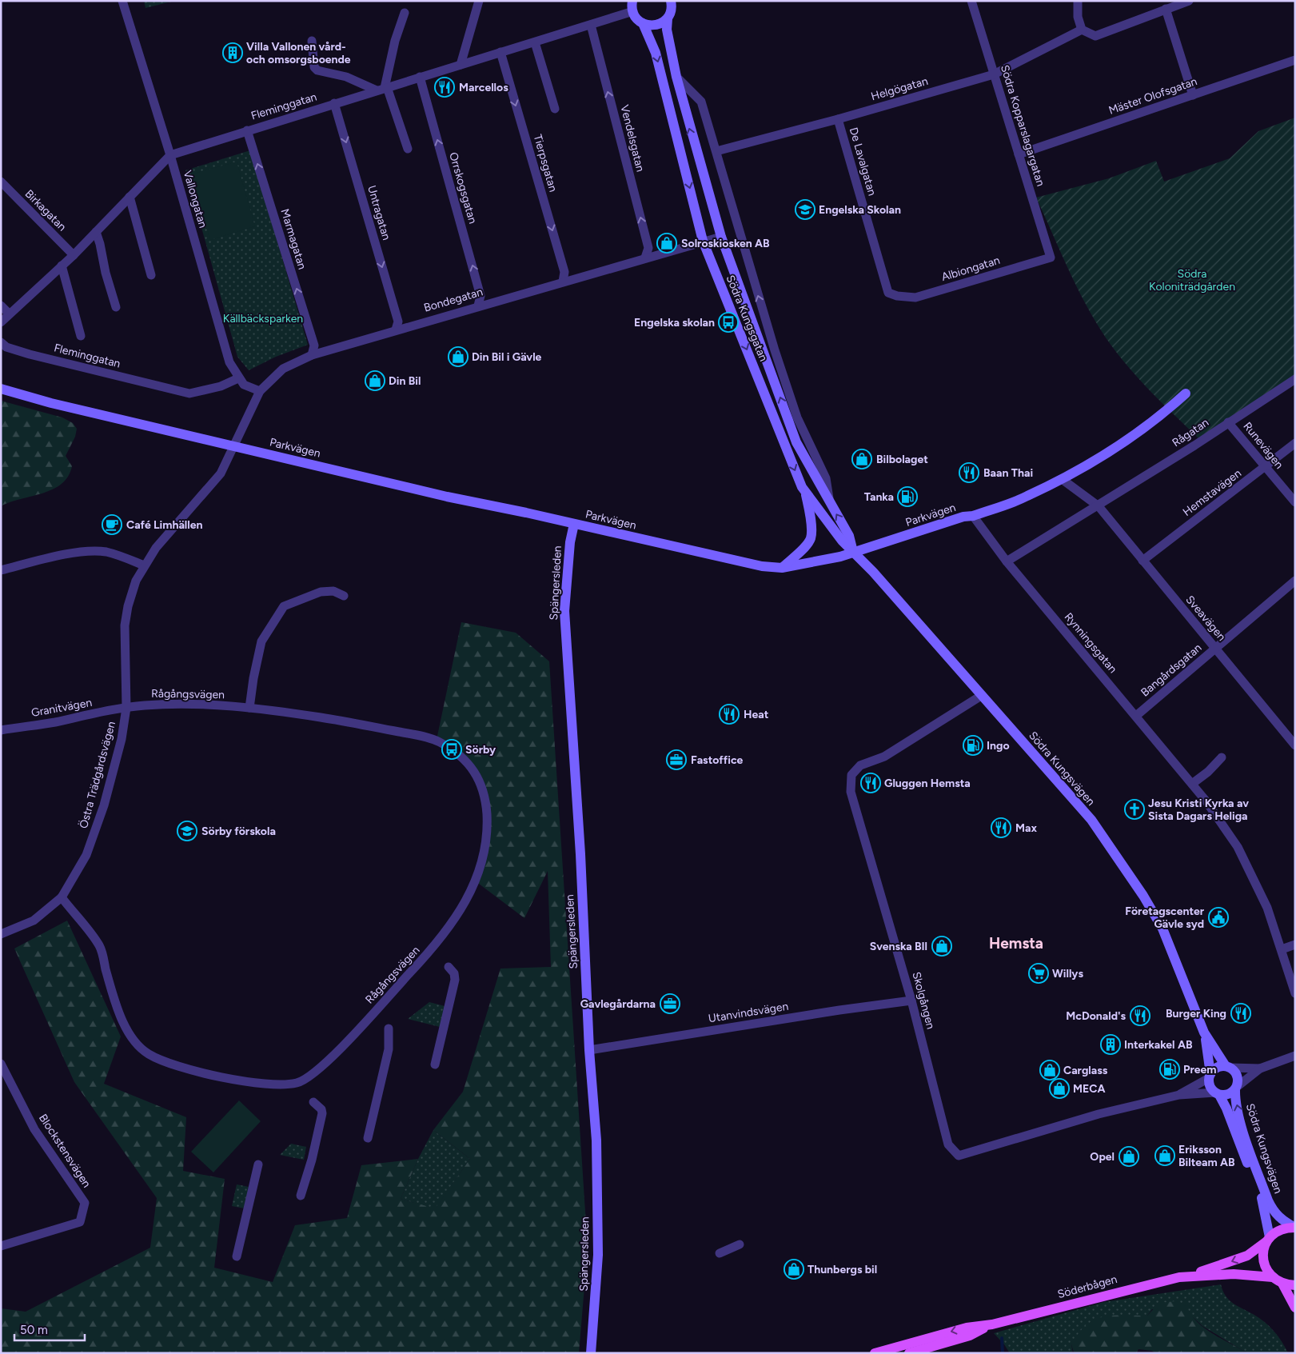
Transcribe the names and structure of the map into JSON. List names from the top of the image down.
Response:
{
  "streets": {
    "main road": [
      "Södra Kungsgatan",
      "Parkvägen",
      "Spängersleden",
      "Södra Kungsvägen",
      "Söderbågen"
    ],
    "street": [
      "Helgögatan",
      "Mäster Olofsgatan",
      "Fleminggatan",
      "Södra Kopparslagargatan",
      "Vendelsgatan",
      "De Lavalgatan",
      "Tierpsgatan",
      "Orrskogsgatan",
      "Vallongatan",
      "Birkagatan",
      "Untragatan",
      "Marmagatan",
      "Albiongatan",
      "Bondegatan",
      "Rågatan",
      "Runevägen",
      "Hemstavägen",
      "Sveavägen",
      "Rynningsgatan",
      "Bangårdsgatan",
      "Rågångsvägen",
      "Granitvägen",
      "Östra Trädgårdsvägen",
      "Skolgången",
      "Utanvindsvägen",
      "Blockstensvägen"
    ]
  },
  "crossings": [
    ["Helgögatan", "Södra Kopparslagargatan"],
    ["Helgögatan", "De Lavalgatan"],
    ["Helgögatan", "Södra Kungsgatan"],
    ["Mäster Olofsgatan", "Södra Kopparslagargatan"],
    ["Fleminggatan", "Vendelsgatan"],
    ["Fleminggatan", "Tierpsgatan"],
    ["Fleminggatan", "Orrskogsgatan"],
    ["Fleminggatan", "Vallongatan"],
    ["Fleminggatan", "Birkagatan"],
    ["Fleminggatan", "Untragatan"],
    ["Fleminggatan", "Marmagatan"],
    ["Fleminggatan", "Södra Kungsgatan"],
    ["Södra Kopparslagargatan", "Albiongatan"],
    ["Vendelsgatan", "Bondegatan"],
    ["De Lavalgatan", "Albiongatan"],
    ["Tierpsgatan", "Bondegatan"],
    ["Orrskogsgatan", "Bondegatan"],
    ["Vallongatan", "Bondegatan"],
    ["Untragatan", "Bondegatan"],
    ["Marmagatan", "Bondegatan"],
    ["Bondegatan", "Södra Kungsgatan"],
    ["Bondegatan", "Parkvägen"],
    ["Bondegatan", "Östra Trädgårdsvägen"],
    ["Södra Kungsgatan", "Parkvägen"],
    ["Södra Kungsgatan", "Södra Kungsvägen"],
    ["Rågatan", "Runevägen"],
    ["Rågatan", "Sveavägen"],
    ["Rågatan", "Rynningsgatan"],
    ["Runevägen", "Hemstavägen"],
    ["Parkvägen", "Spängersleden"],
    ["Parkvägen", "Rynningsgatan"],
    ["Parkvägen", "Södra Kungsvägen"],
    ["Parkvägen", "Östra Trädgårdsvägen"],
    ["Hemstavägen", "Sveavägen"],
    ["Spängersleden", "Utanvindsvägen"],
    ["Sveavägen", "Bangårdsgatan"],
    ["Rynningsgatan", "Bangårdsgatan"],
    ["Rågångsvägen", "Granitvägen"],
    ["Rågångsvägen", "Östra Trädgårdsvägen"],
    ["Granitvägen", "Östra Trädgårdsvägen"],
    ["Södra Kungsvägen", "Skolgången"],
    ["Södra Kungsvägen", "Söderbågen"],
    ["Skolgången", "Utanvindsvägen"]
  ],
  "one_way": [
    "Vendelsgatan",
    "Tierpsgatan",
    "Orrskogsgatan",
    "Untragatan",
    "Marmagatan"
  ],
  "districts": ["Hemsta"],
  "parks": ["Södra Koloniträdgården", "Källbäcksparken"],
  "places": {
    "building": ["Villa Vallonen vård- och omsorgsboende", "Interkakel AB"],
    "restaurant": [
      "Marcellos",
      "Baan Thai",
      "Heat",
      "Gluggen Hemsta",
      "Max",
      "Burger King",
      "McDonald's"
    ],
    "school or university": ["Engelska Skolan", "Sörby förskola"],
    "shop": [
      "Solroskiosken AB",
      "Din Bil i Gävle",
      "Din Bil",
      "Bilbolaget",
      "Svenska BIl",
      "Carglass",
      "MECA",
      "Eriksson Bilteam AB",
      "Opel",
      "Thunbergs bil"
    ],
    "bus stop": ["Engelska skolan", "Sörby"],
    "fuel station": ["Tanka", "Ingo", "Preem"],
    "cafe": ["Café Limhällen"],
    "office": ["Fastoffice", "Gavlegårdarna"],
    "church": ["Jesu Kristi Kyrka av Sista Dagars Heliga"],
    "public building": ["Företagscenter Gävle syd"],
    "supermarket": ["Willys"]
  },
  "scale_bar": "50 m"
}
